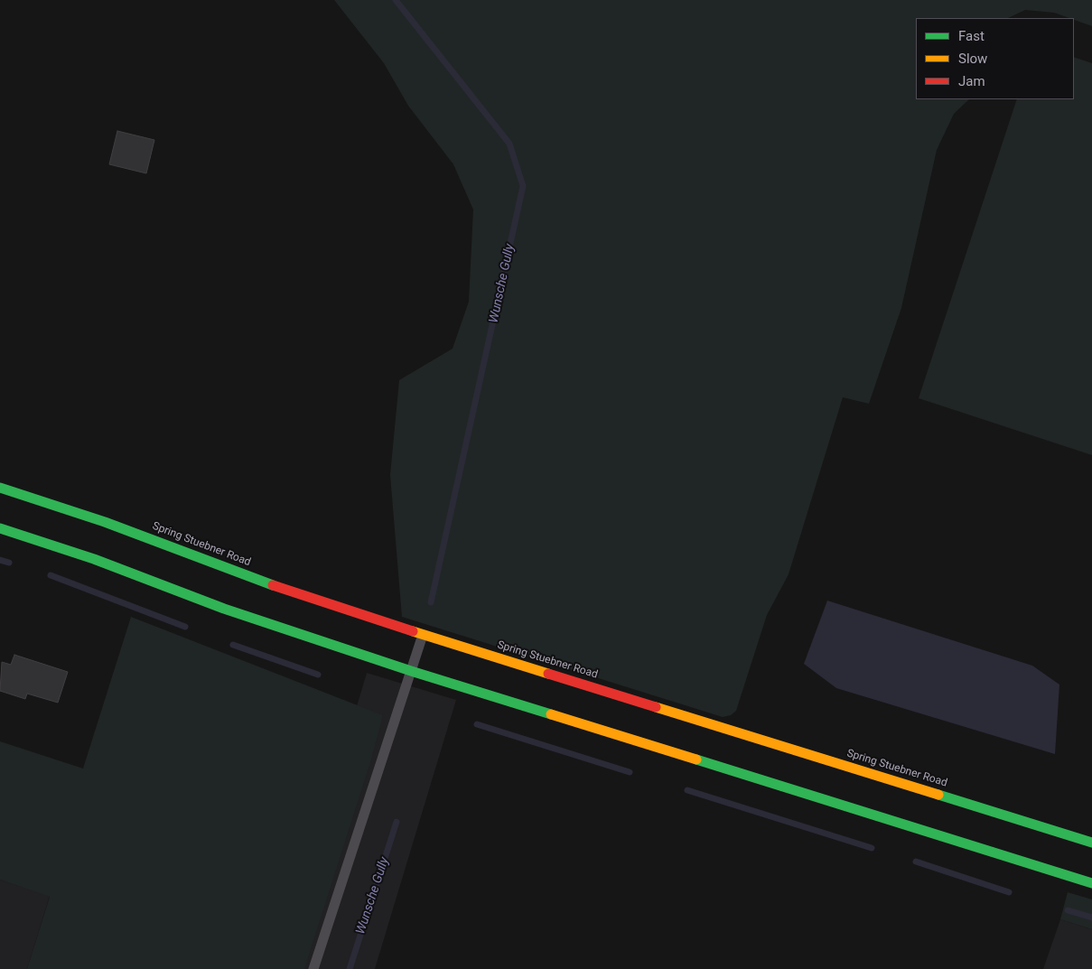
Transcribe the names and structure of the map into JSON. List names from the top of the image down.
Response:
{
  "streets": {
    "main road": ["Spring Stuebner Road"]
  },
  "water": ["Wunsche Gully"],
  "legend": ["Fast", "Slow", "Jam"]
}
